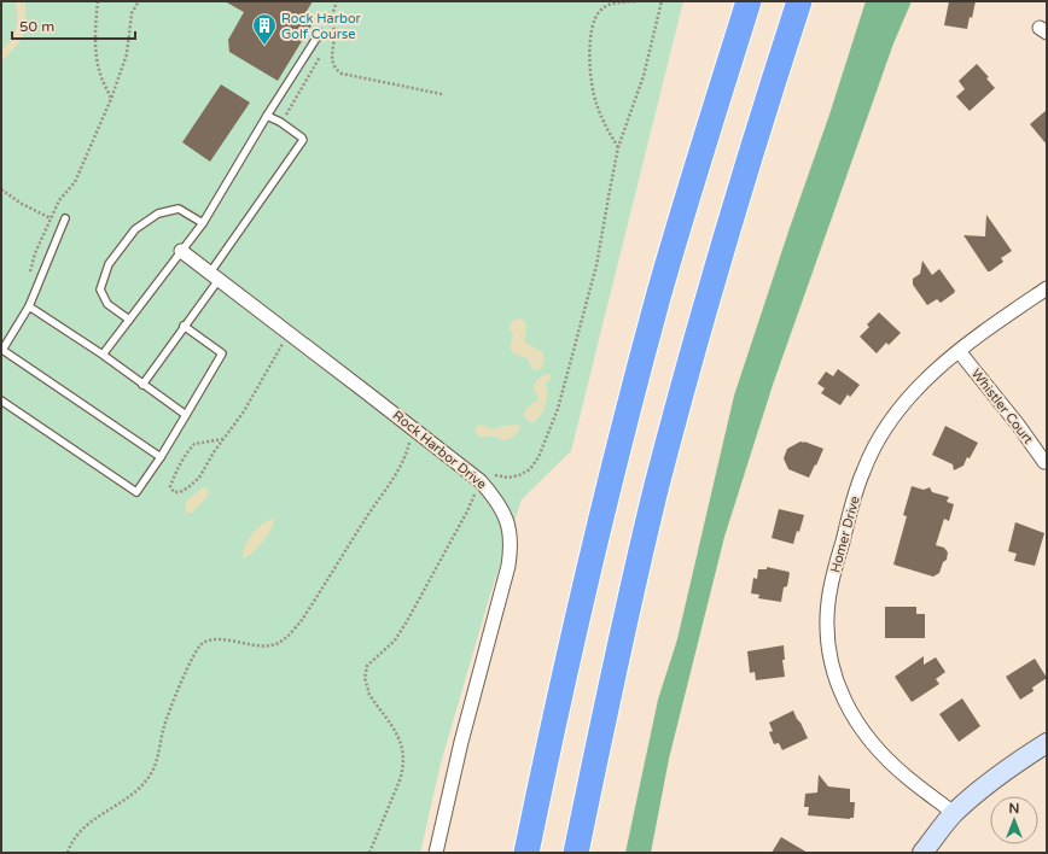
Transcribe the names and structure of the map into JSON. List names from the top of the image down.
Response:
{
  "streets": {
    "street": ["Whistler Court", "Rock Harbor Drive", "Homer Drive"]
  },
  "crossings": [
    ["Whistler Court", "Homer Drive"]
  ],
  "places": {
    "building": ["Rock Harbor Golf Course"]
  },
  "scale_bar": "50 m",
  "north": "top"
}
